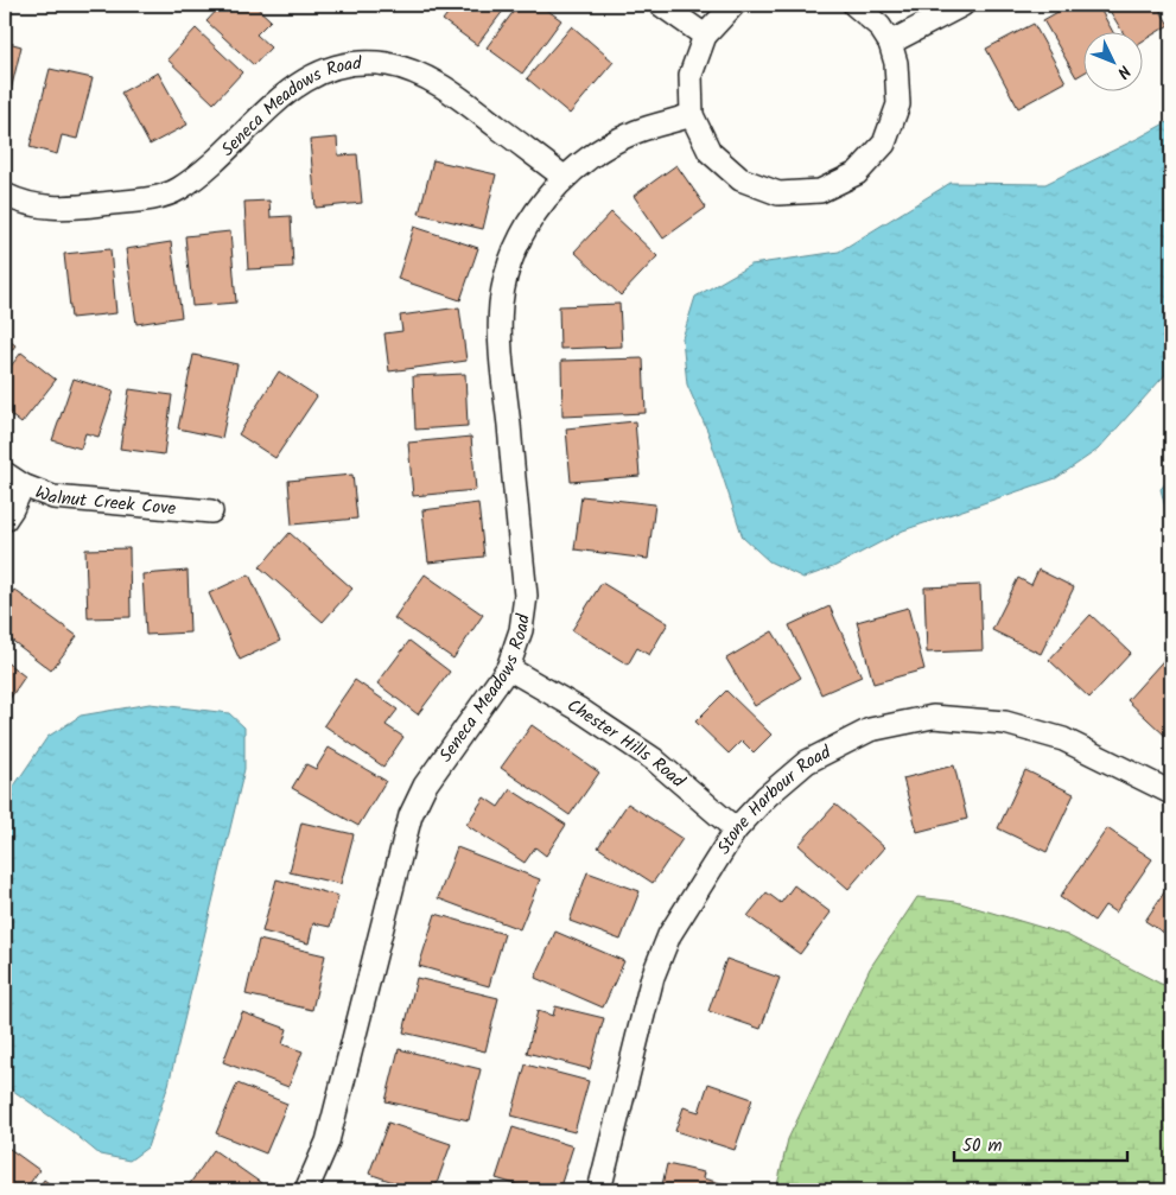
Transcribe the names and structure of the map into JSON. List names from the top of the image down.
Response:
{
  "streets": {
    "street": [
      "Seneca Meadows Road",
      "Walnut Creek Cove",
      "Chester Hills Road",
      "Stone Harbour Road"
    ]
  },
  "crossings": [
    ["Seneca Meadows Road", "Chester Hills Road"],
    ["Chester Hills Road", "Stone Harbour Road"]
  ],
  "scale_bar": "50 m",
  "north": "bottom right"
}
